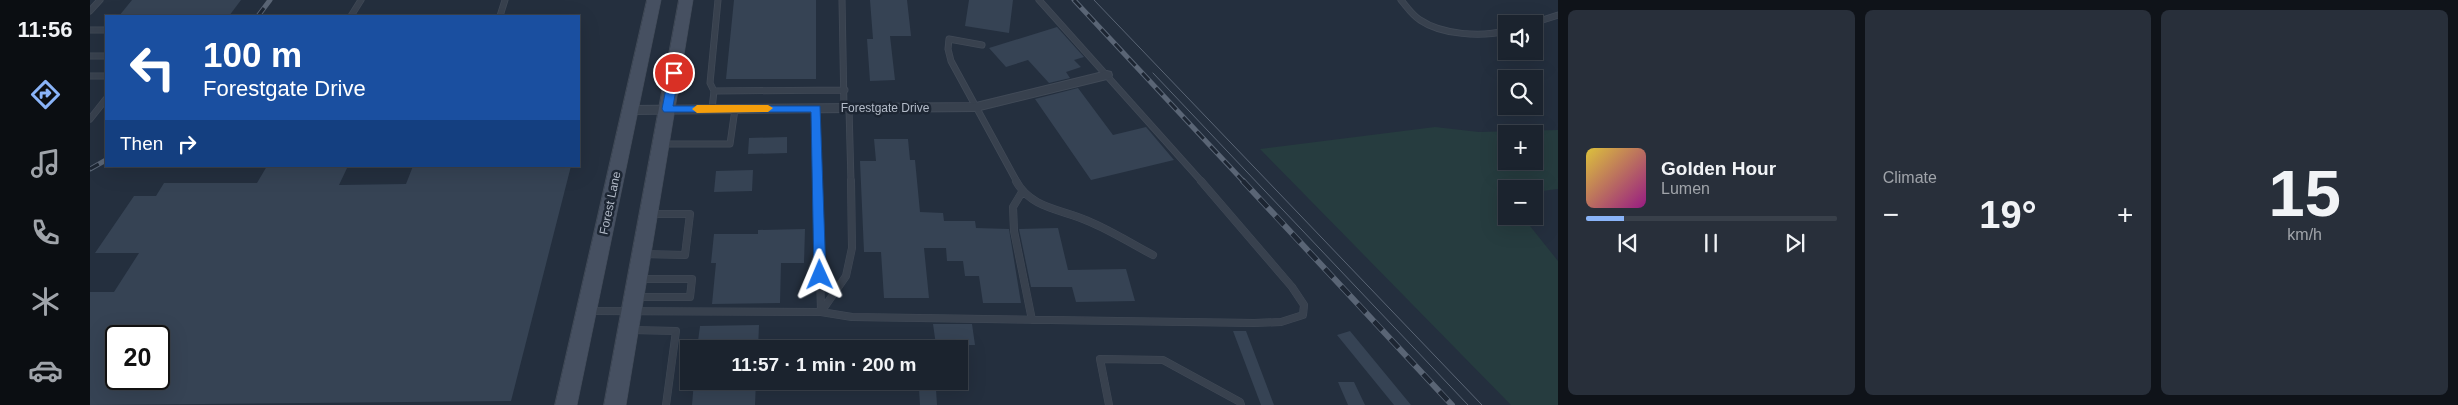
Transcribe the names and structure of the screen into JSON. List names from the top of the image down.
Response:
{
  "streets": {
    "main road": ["Forest Lane"],
    "street": ["Forestgate Drive"]
  },
  "crossings": [
    ["Forestgate Drive", "Forest Lane"]
  ],
  "page": {
    "tabs": "11:56",
    "tile": [
      "Climate",
      ["15", "km/h"]
    ],
    "map_buttons": ["+", "−"],
    "turn": ["100 m", "Forestgate Drive"],
    "then": "Then",
    "song": ["Golden Hour", "Lumen"],
    "heat": ["−", "19°", "+"],
    "limit": "20",
    "trip": "11:57 · 1 min · 200 m"
  }
}
